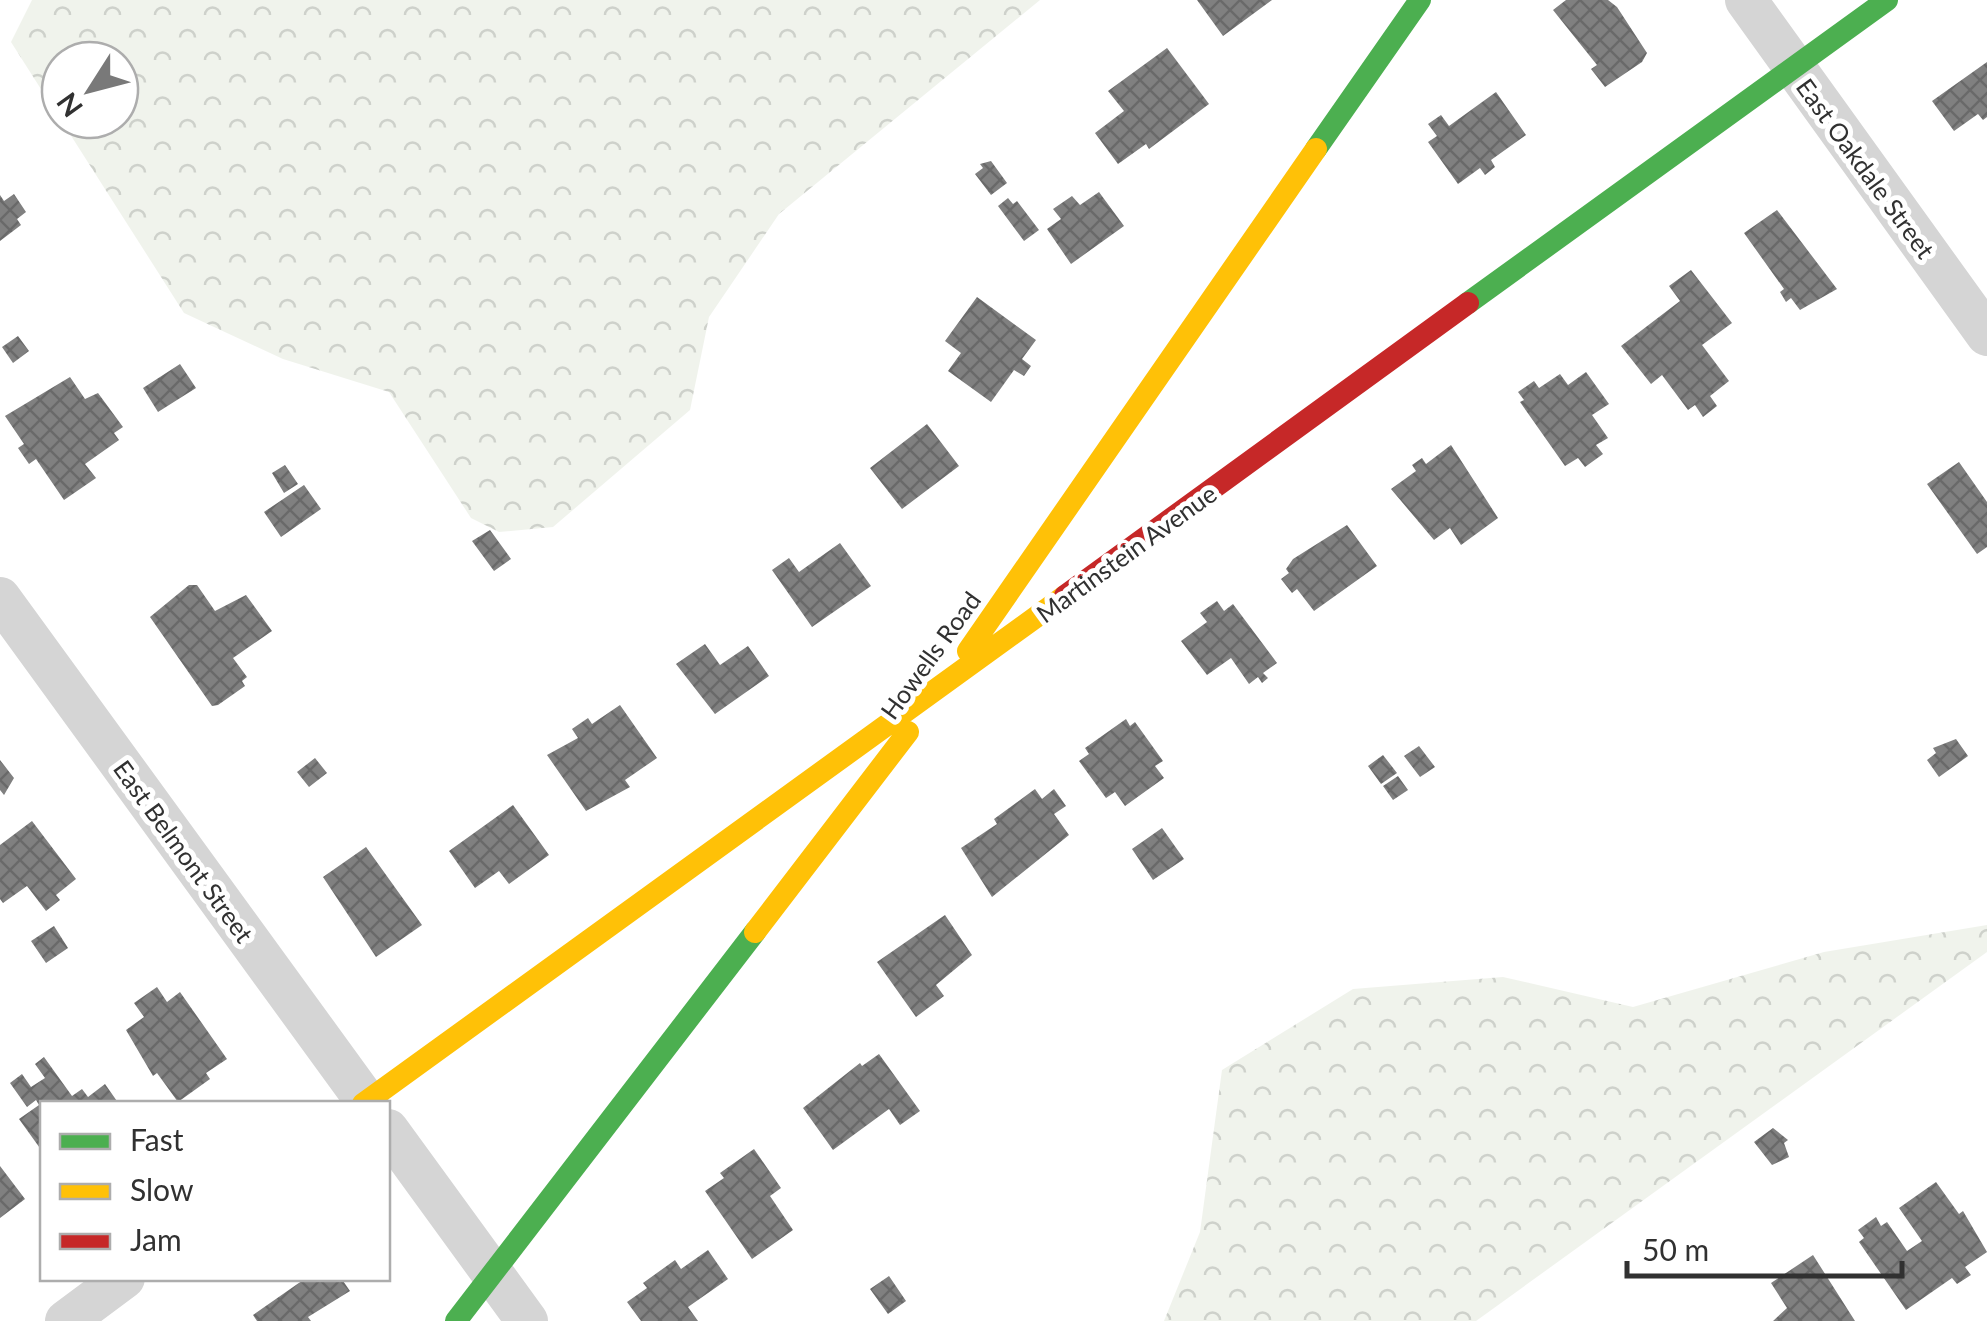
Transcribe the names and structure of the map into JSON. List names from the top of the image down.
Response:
{
  "streets": {
    "street": [
      "East Oakdale Street",
      "Martinstein Avenue",
      "Howells Road",
      "East Belmont Street"
    ]
  },
  "crossings": [
    ["East Oakdale Street", "Martinstein Avenue"],
    ["Martinstein Avenue", "Howells Road"],
    ["Howells Road", "East Belmont Street"]
  ],
  "legend": ["Fast", "Slow", "Jam"],
  "scale_bar": "50 m",
  "north": "bottom left"
}
